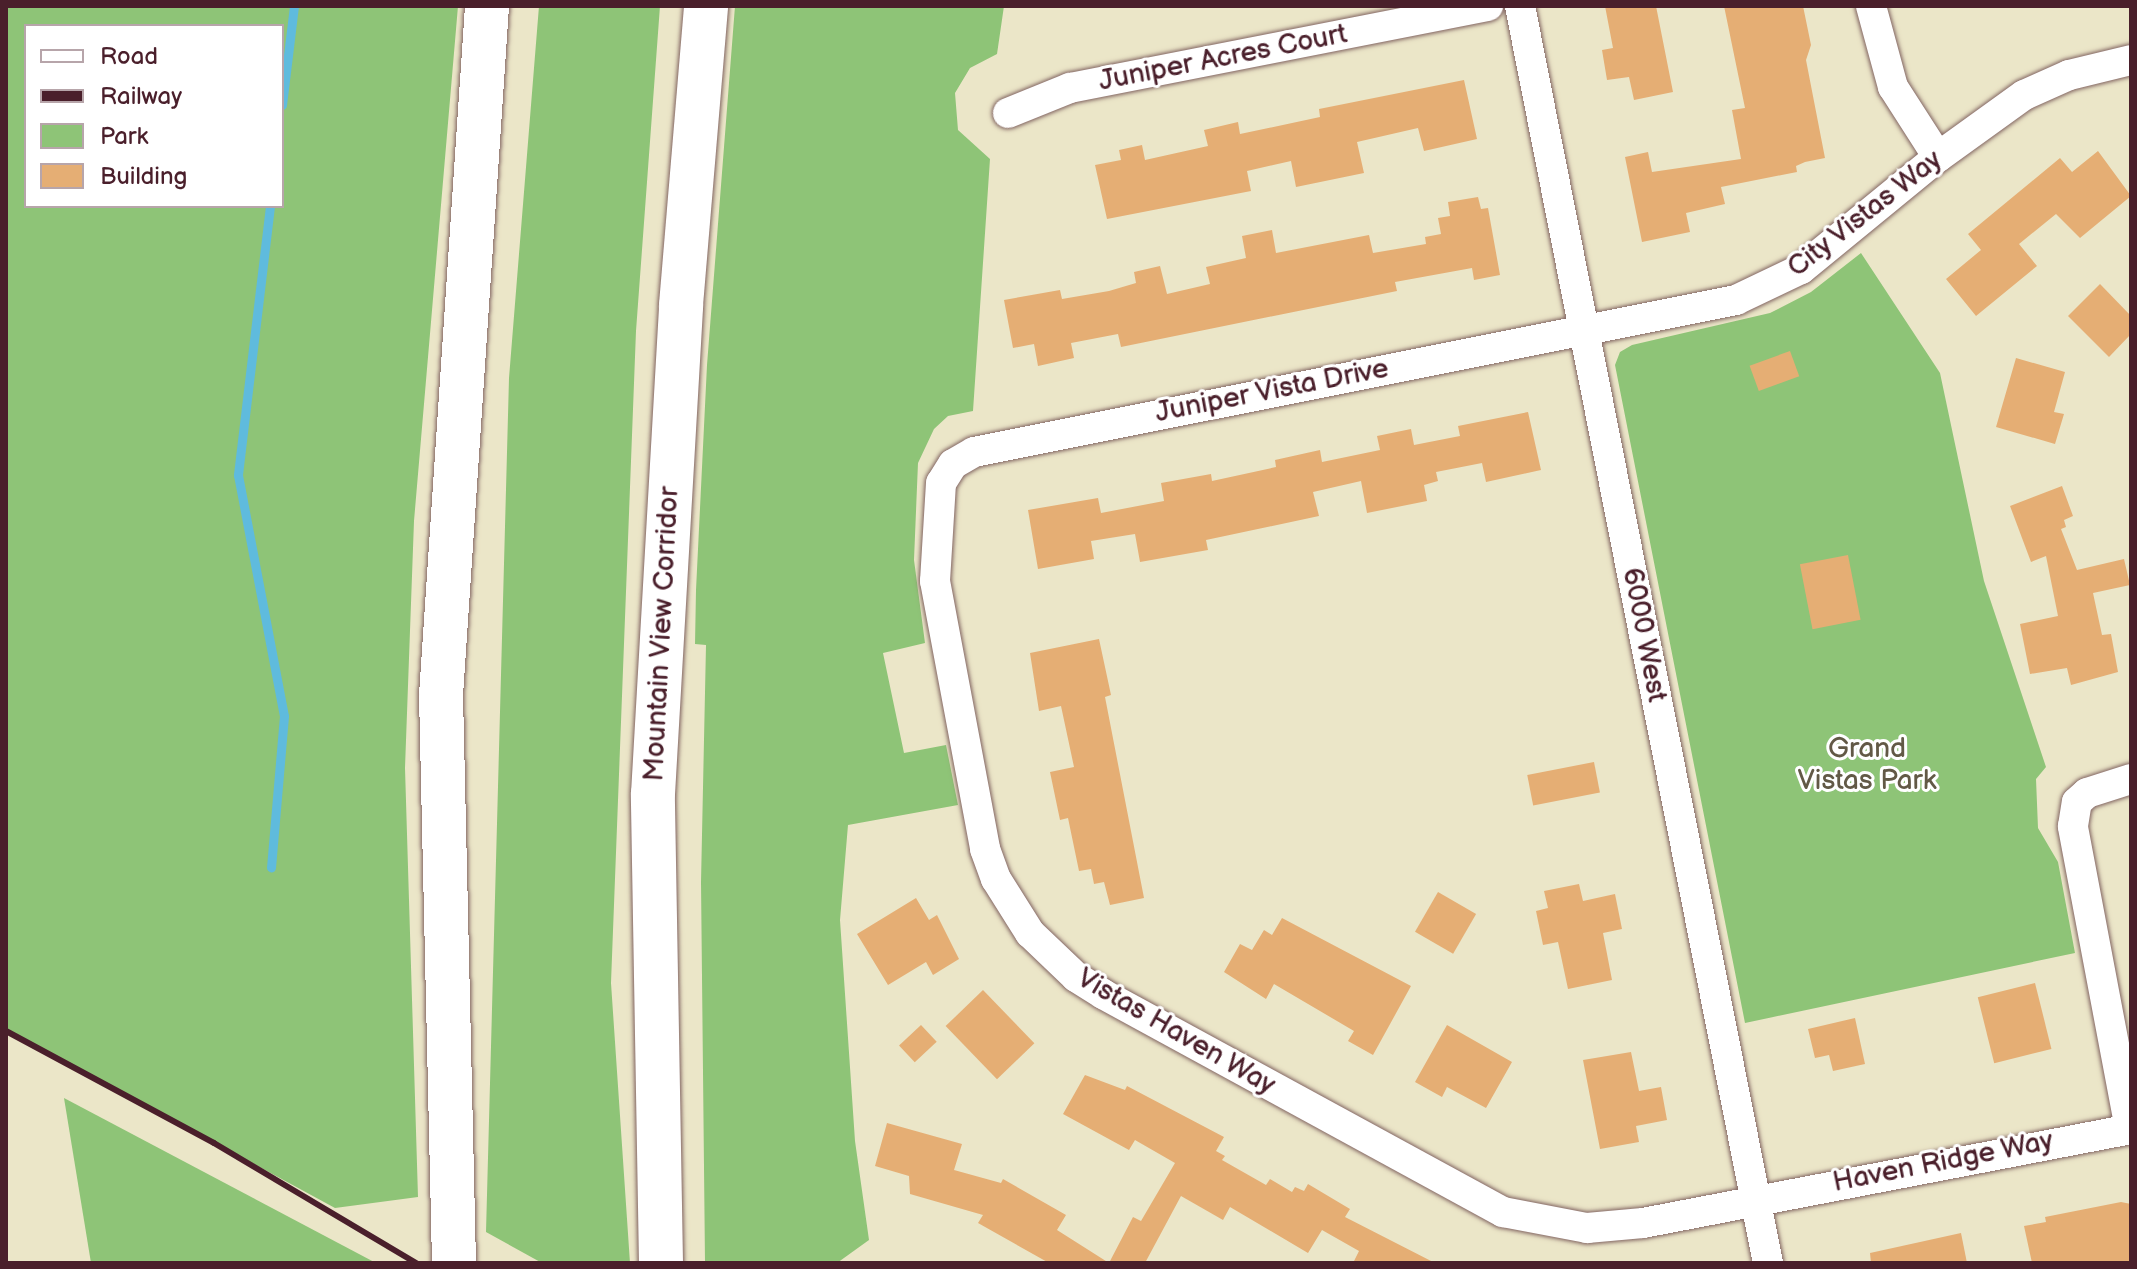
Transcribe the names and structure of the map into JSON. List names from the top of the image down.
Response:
{
  "streets": {
    "highway": ["Mountain View Corridor"],
    "street": [
      "Juniper Acres Court",
      "City Vistas Way",
      "Juniper Vista Drive",
      "6000 West",
      "Vistas Haven Way",
      "Haven Ridge Way"
    ]
  },
  "crossings": [
    ["City Vistas Way", "Juniper Vista Drive"],
    ["City Vistas Way", "6000 West"],
    ["Juniper Vista Drive", "6000 West"],
    ["Juniper Vista Drive", "Vistas Haven Way"],
    ["6000 West", "Vistas Haven Way"],
    ["6000 West", "Haven Ridge Way"],
    ["Vistas Haven Way", "Haven Ridge Way"]
  ],
  "parks": ["Grand Vistas Park"],
  "legend": [
    "Road",
    "Railway",
    "Park",
    "Building"
  ]
}
